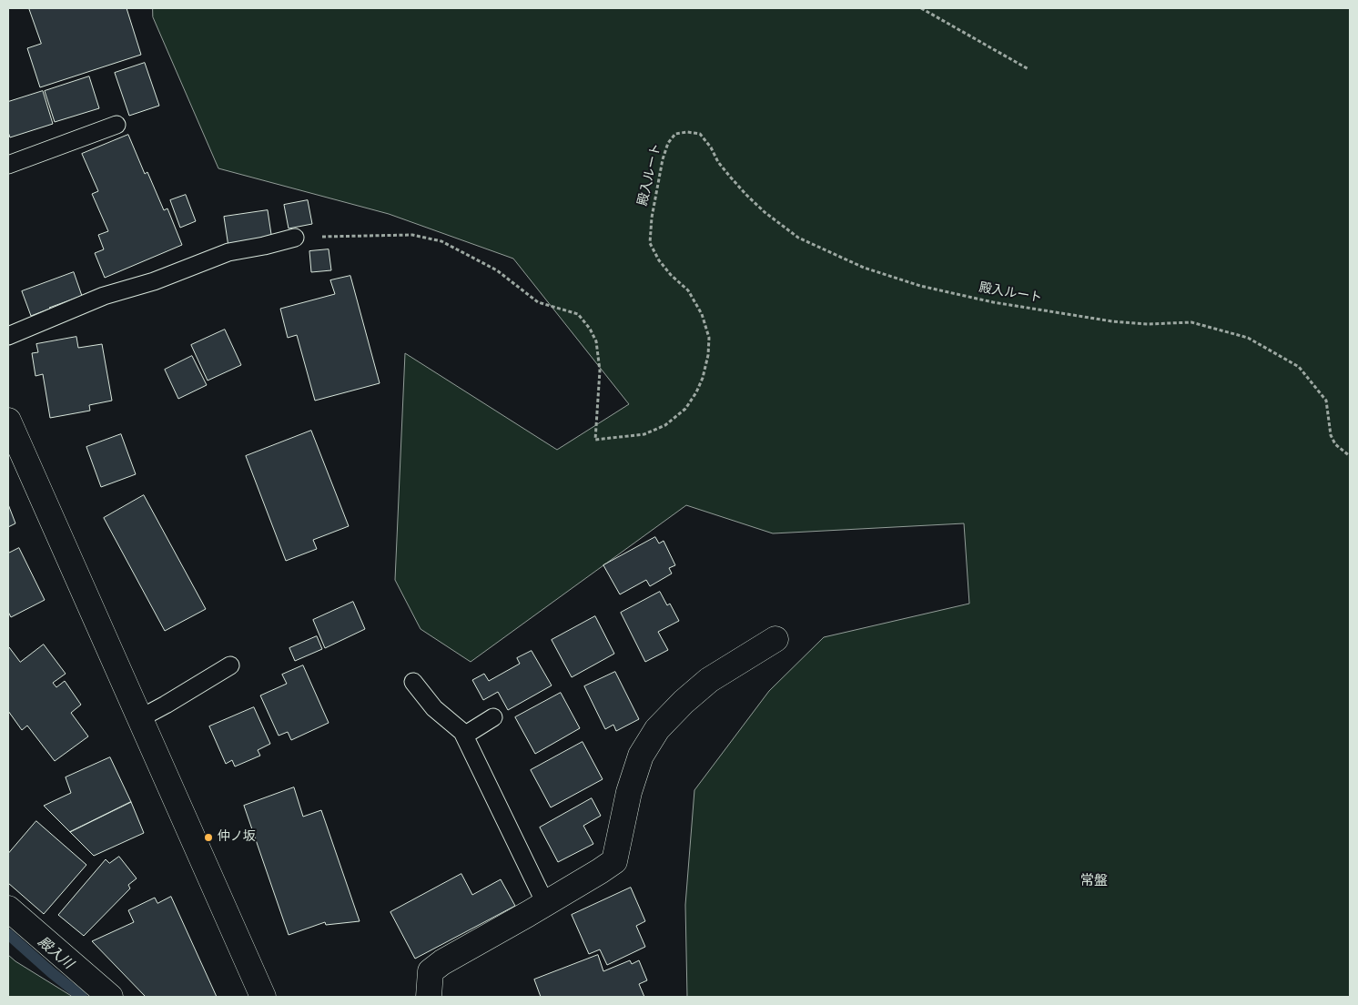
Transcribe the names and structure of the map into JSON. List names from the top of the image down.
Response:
{
  "streets": {
    "path": ["殿入ルート"]
  },
  "districts": ["常盤"],
  "water": ["殿入川"],
  "places": ["仲ノ坂"]
}
